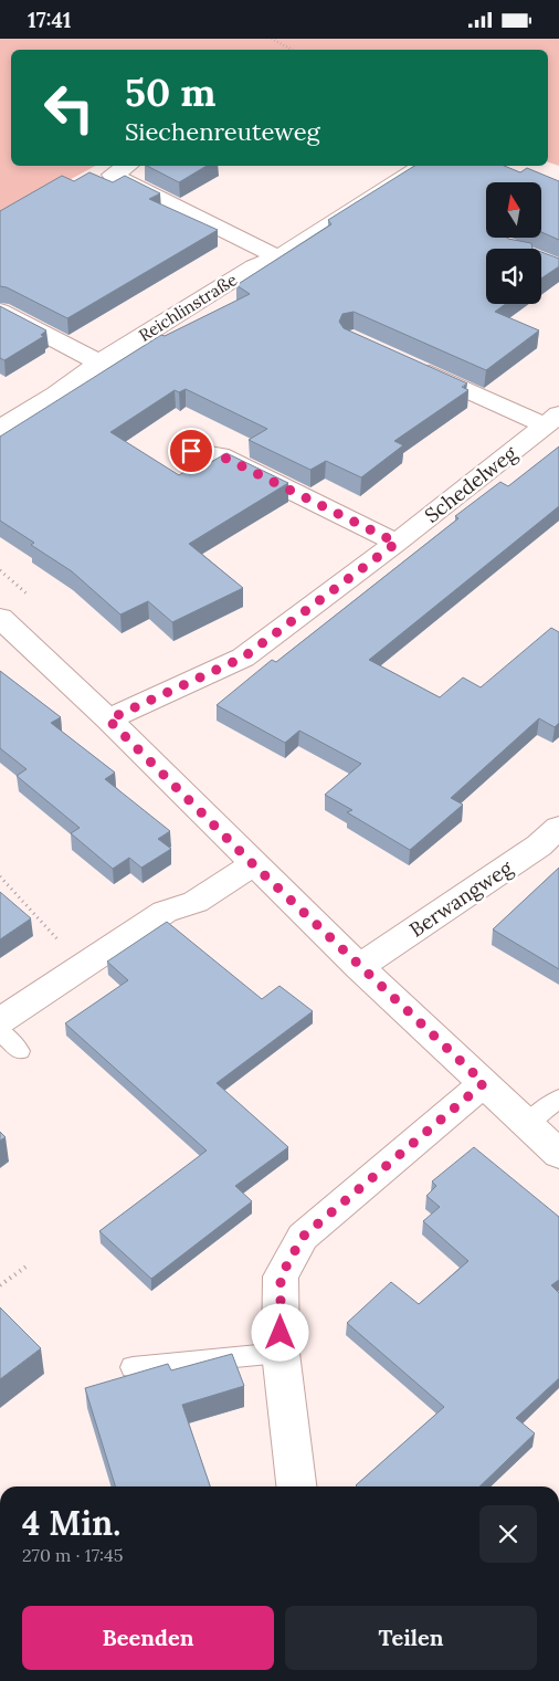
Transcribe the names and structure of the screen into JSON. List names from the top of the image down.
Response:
{
  "streets": {
    "street": ["Reichlinstraße", "Schedelweg", "Berwangweg"]
  },
  "north": "top",
  "page": {
    "status": "17:41",
    "turn": ["50 m", "Siechenreuteweg"],
    "heading": ["4 Min.", "270 m · 17:45"],
    "buttons": ["Beenden", "Teilen"]
  }
}
